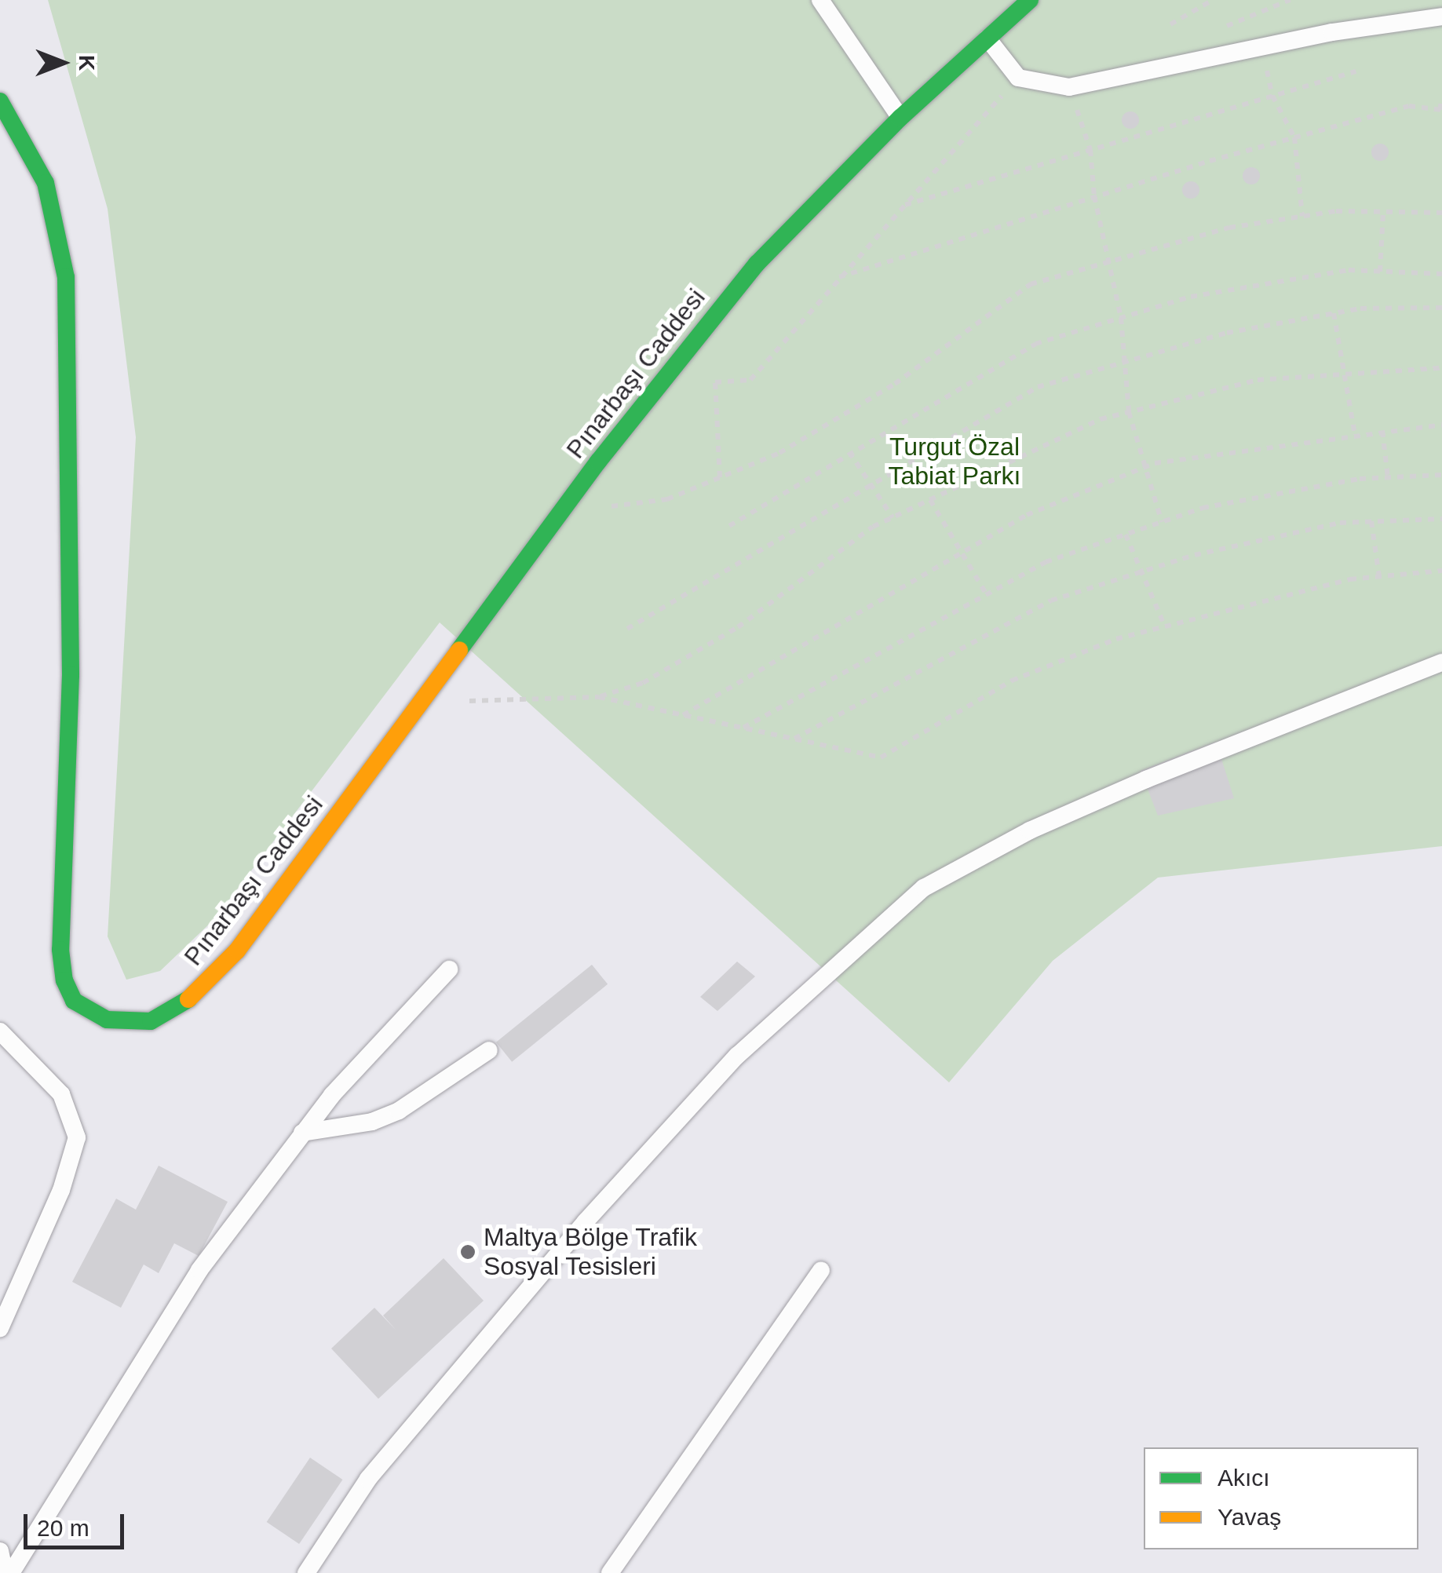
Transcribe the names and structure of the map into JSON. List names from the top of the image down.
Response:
{
  "streets": {
    "street": ["Pınarbaşı Caddesi"]
  },
  "parks": ["Turgut Özal Tabiat Parkı"],
  "places": ["Maltya Bölge Trafik Sosyal Tesisleri"],
  "legend": ["Akıcı", "Yavaş"],
  "scale_bar": "20 m",
  "north": "right"
}
